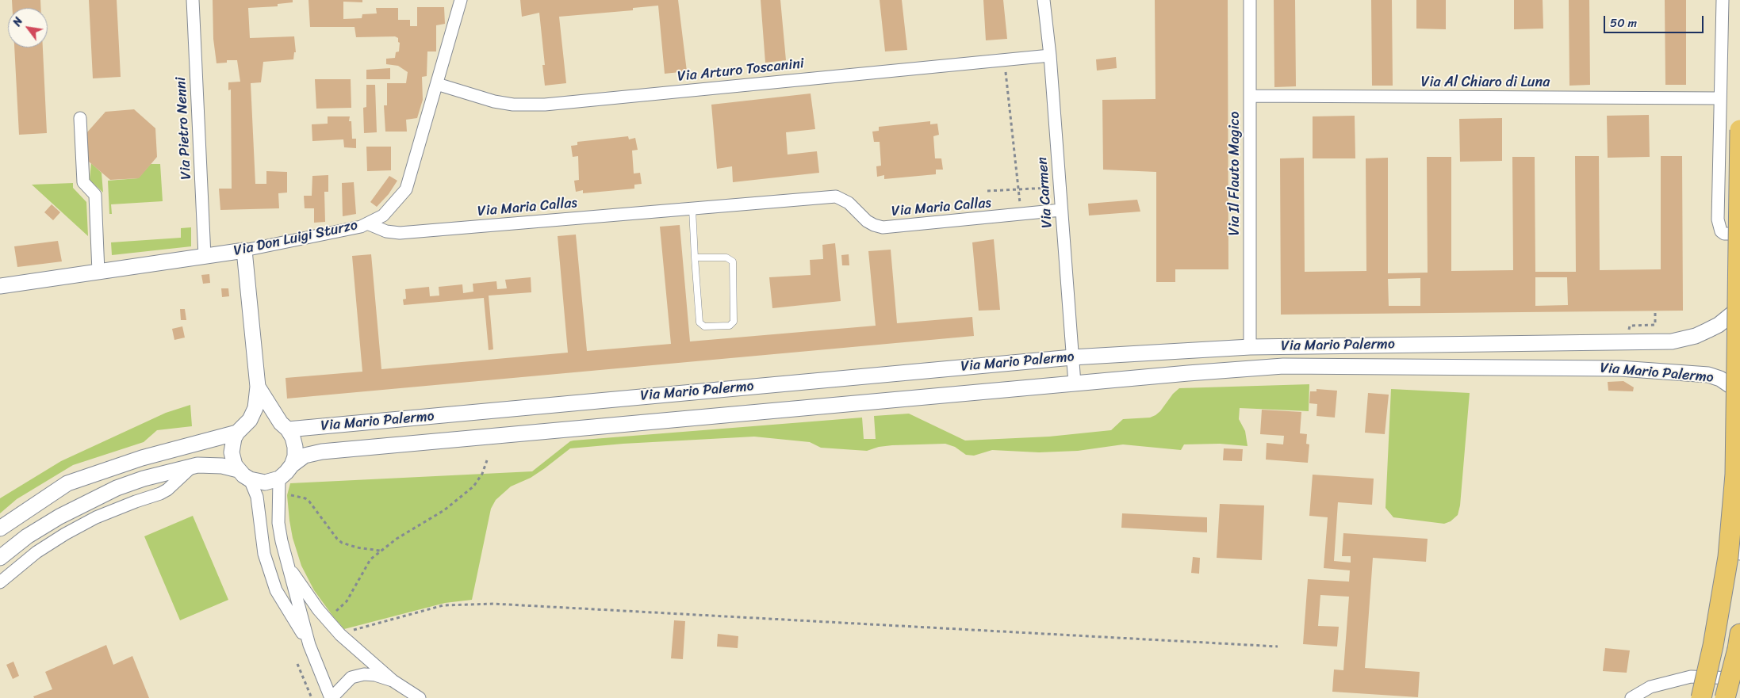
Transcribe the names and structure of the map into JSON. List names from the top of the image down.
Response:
{
  "streets": {
    "street": [
      "Via Arturo Toscanini",
      "Via Al Chiaro di Luna",
      "Via Pietro Nenni",
      "Via Il Flauto Magico",
      "Via Carmen",
      "Via Maria Callas",
      "Via Don Luigi Sturzo",
      "Via Mario Palermo"
    ]
  },
  "crossings": [
    ["Via Arturo Toscanini", "Via Carmen"],
    ["Via Arturo Toscanini", "Via Don Luigi Sturzo"],
    ["Via Al Chiaro di Luna", "Via Il Flauto Magico"],
    ["Via Pietro Nenni", "Via Don Luigi Sturzo"],
    ["Via Il Flauto Magico", "Via Mario Palermo"],
    ["Via Carmen", "Via Maria Callas"],
    ["Via Carmen", "Via Mario Palermo"],
    ["Via Maria Callas", "Via Don Luigi Sturzo"]
  ],
  "scale_bar": "50 m",
  "north": "top left"
}
